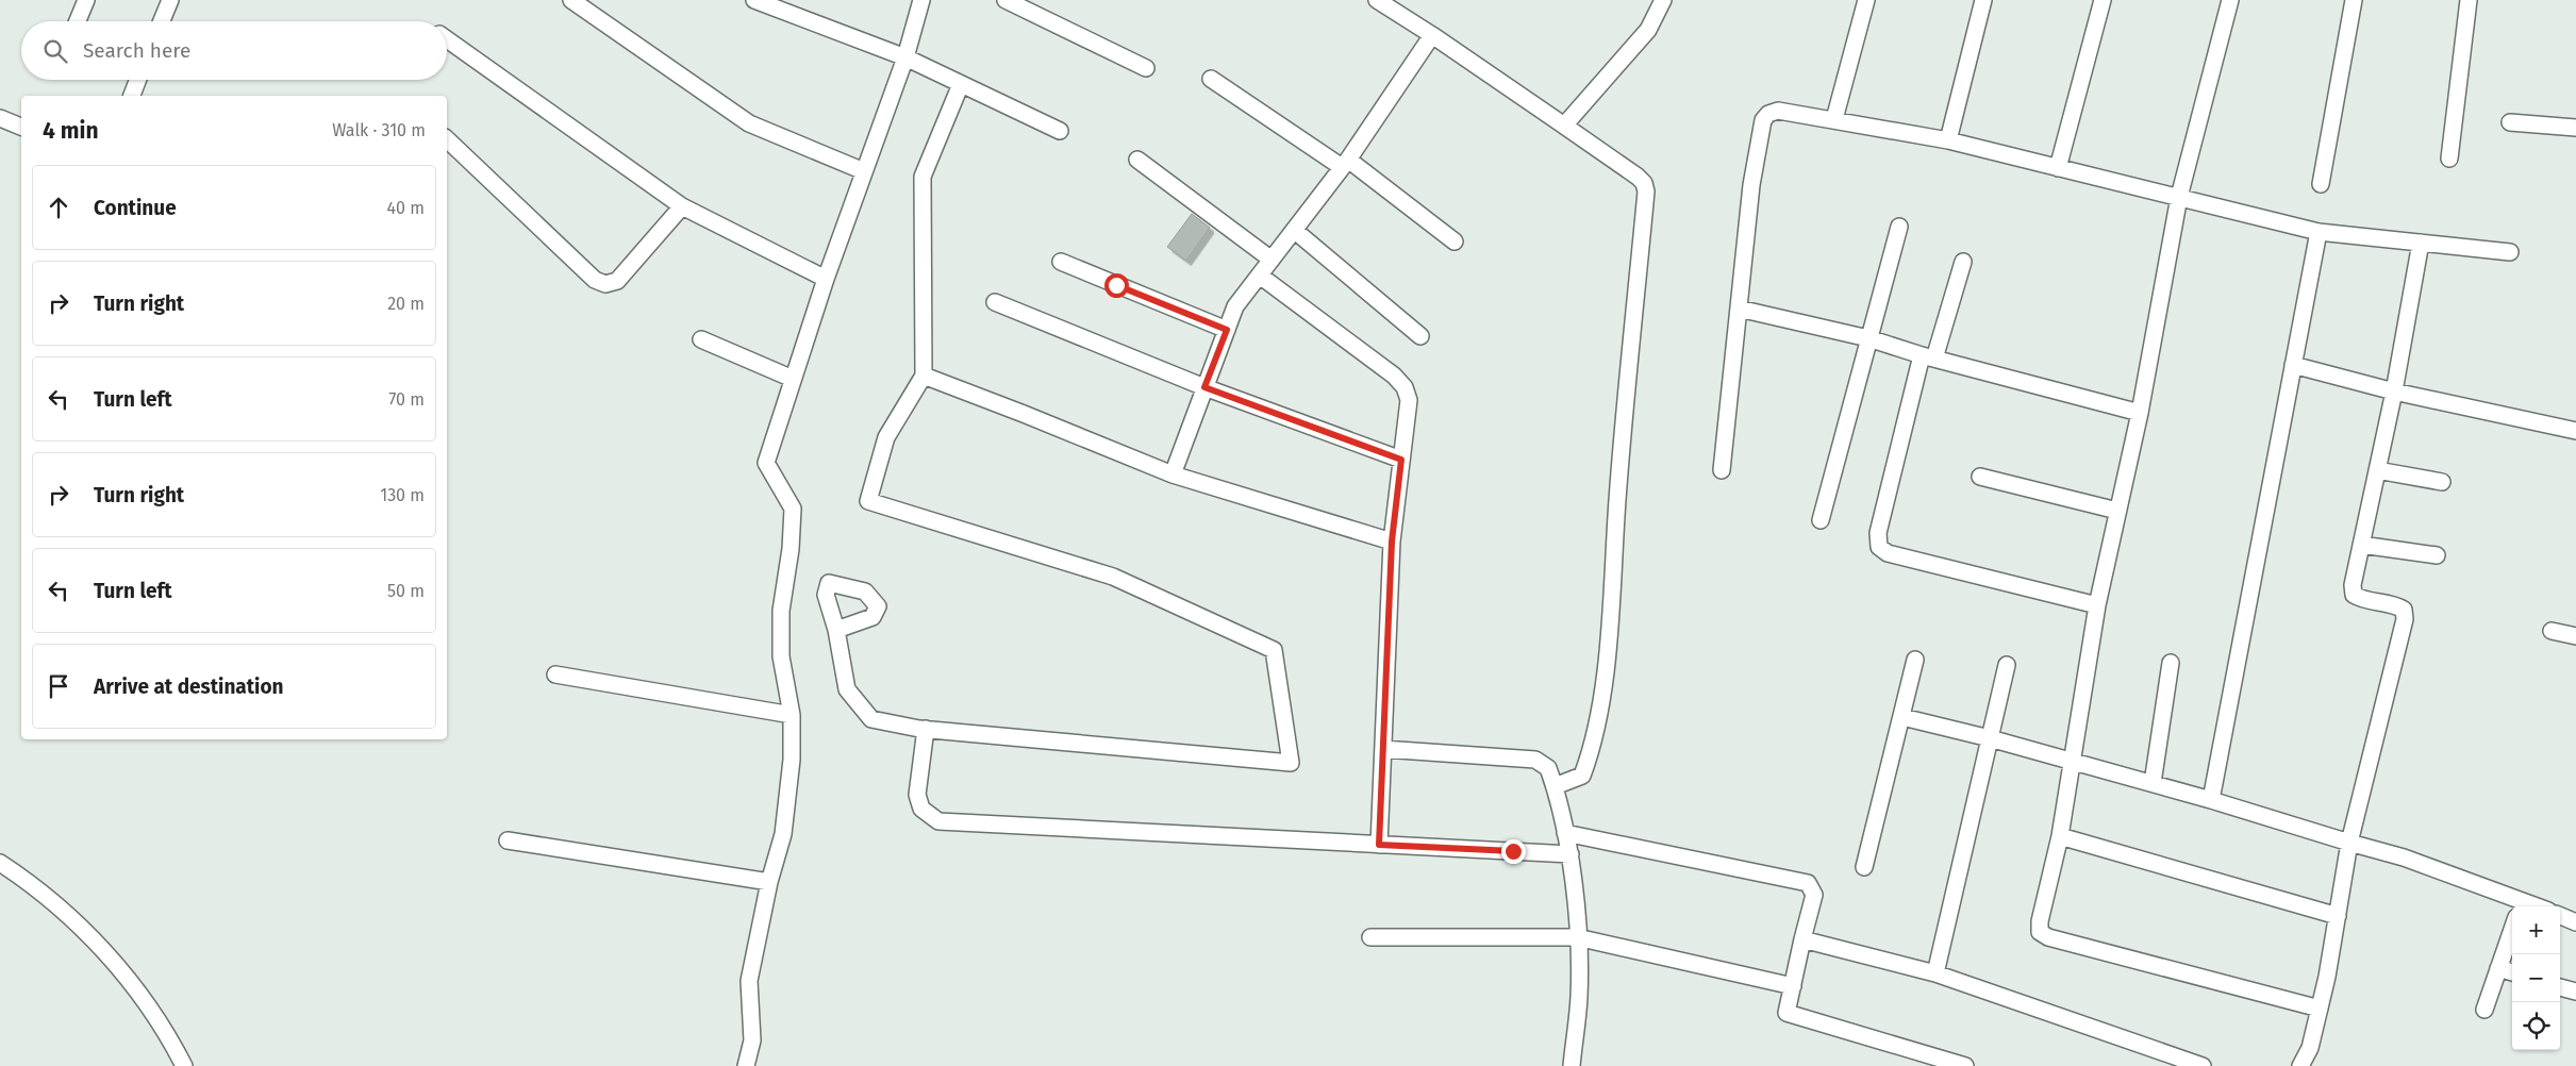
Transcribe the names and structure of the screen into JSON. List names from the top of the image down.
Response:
{
  "page": {
    "search": "Search here",
    "heading": ["4 min", "Walk · 310 m"],
    "list": [
      ["Continue", "40 m"],
      ["Turn right", "20 m"],
      ["Turn left", "70 m"],
      ["Turn right", "130 m"],
      ["Turn left", "50 m"],
      "Arrive at destination"
    ],
    "map_buttons": ["+", "−"]
  }
}
